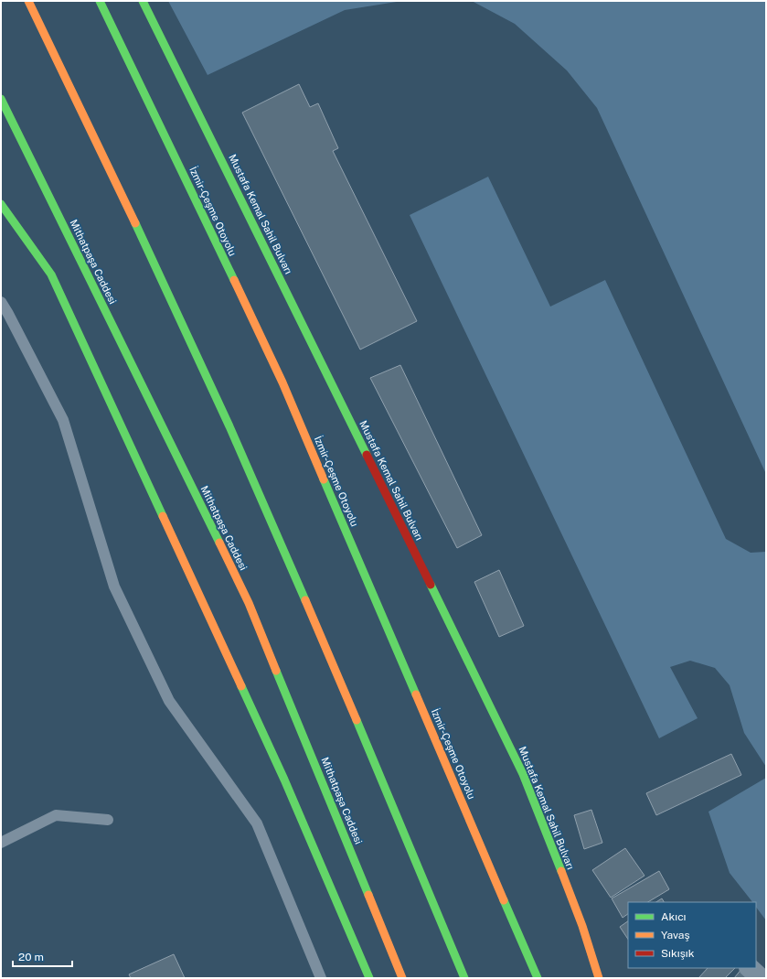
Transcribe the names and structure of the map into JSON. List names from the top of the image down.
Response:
{
  "streets": {
    "main road": ["İzmir-Çeşme Otoyolu", "Mustafa Kemal Sahil Bulvarı", "Mithatpaşa Caddesi"]
  },
  "legend": ["Akıcı", "Yavaş", "Sıkışık"],
  "scale_bar": "20 m"
}
